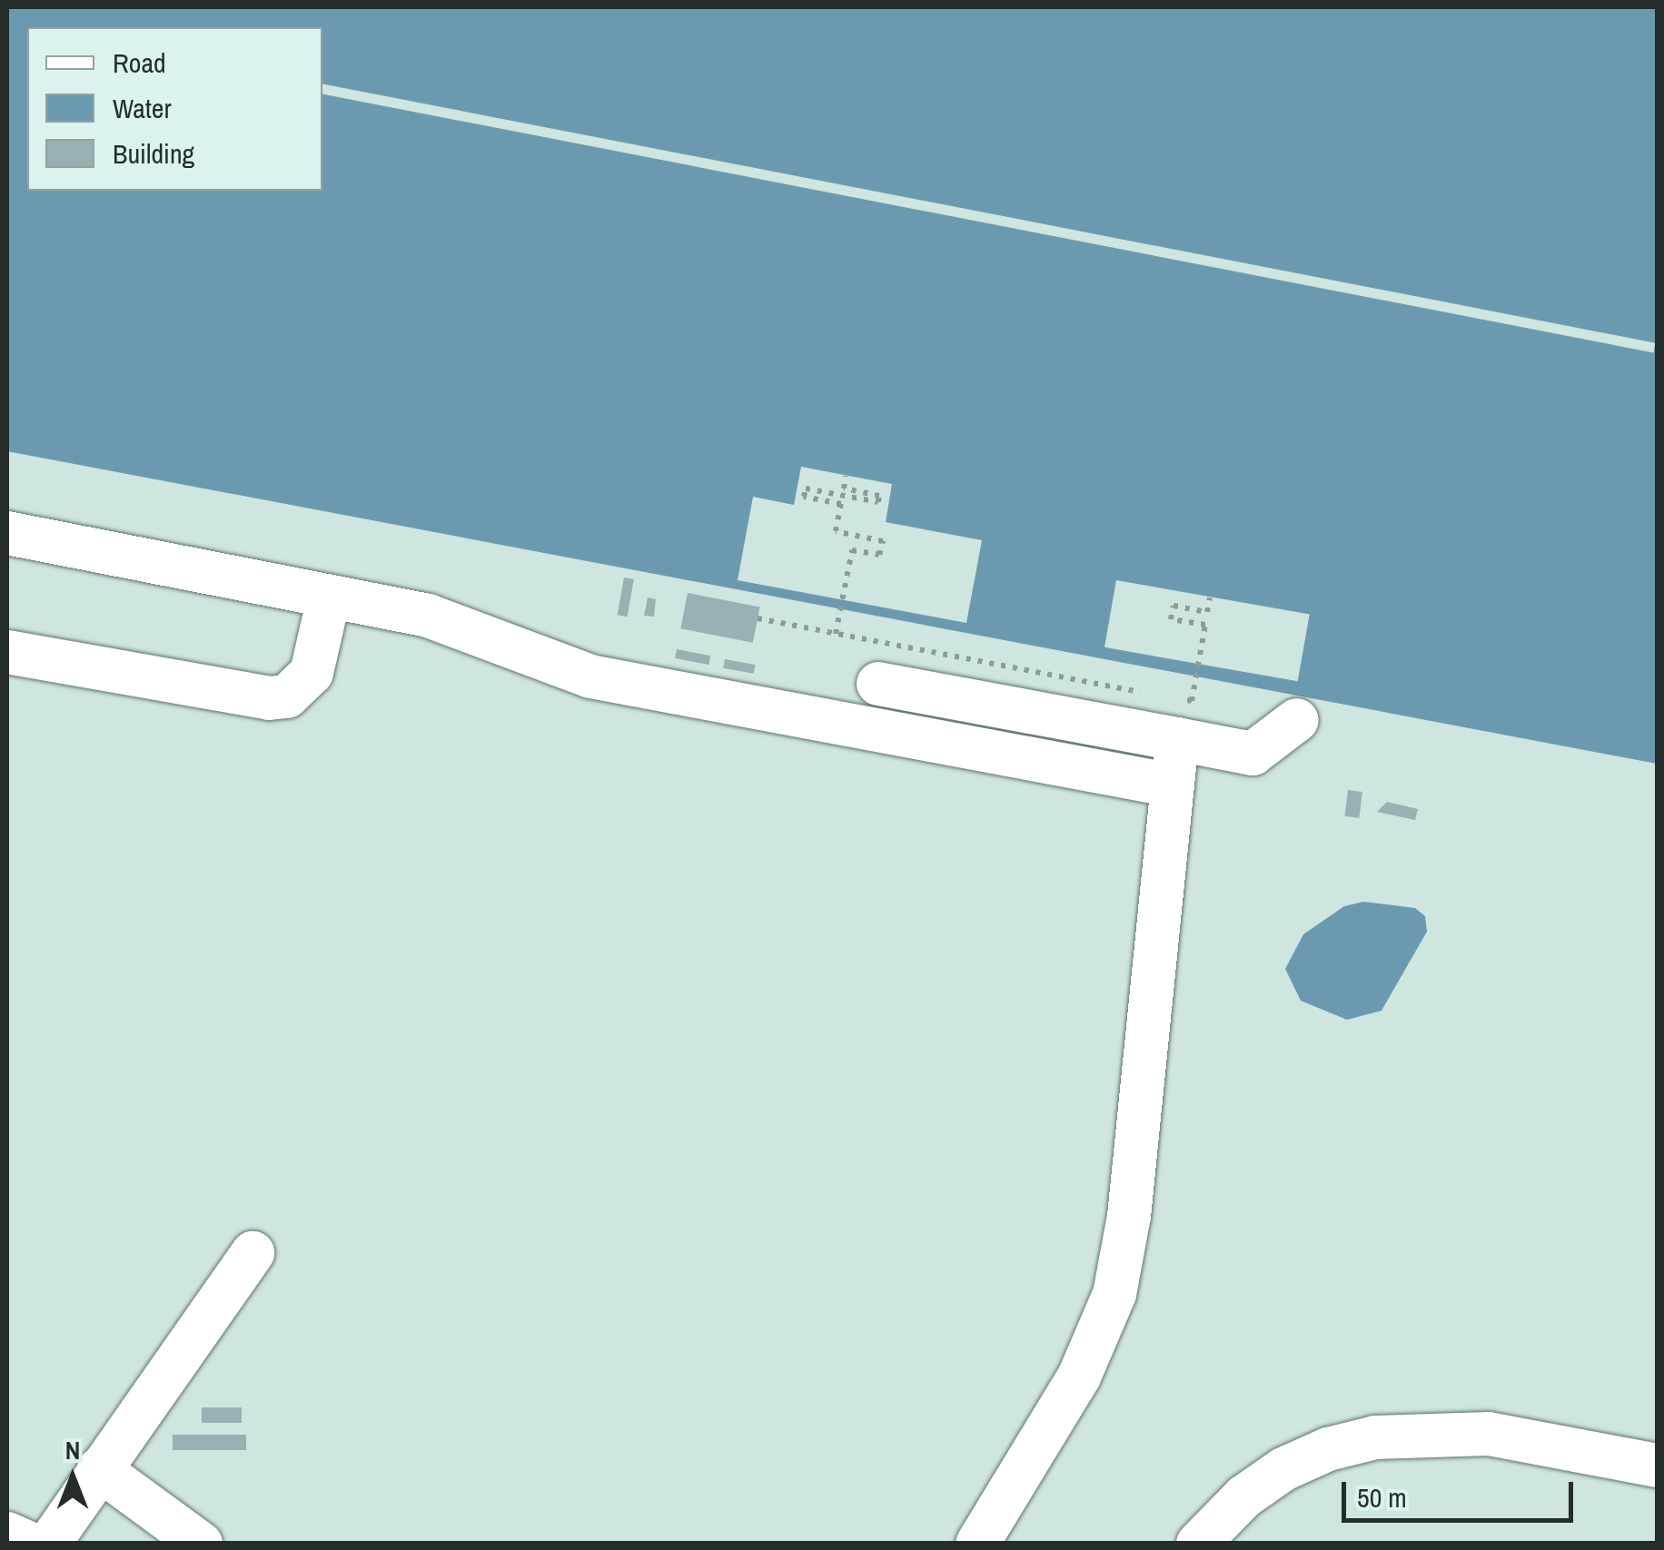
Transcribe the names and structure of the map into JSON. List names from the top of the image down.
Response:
{
  "legend": ["Road", "Water", "Building"],
  "scale_bar": "50 m",
  "north": "top"
}
